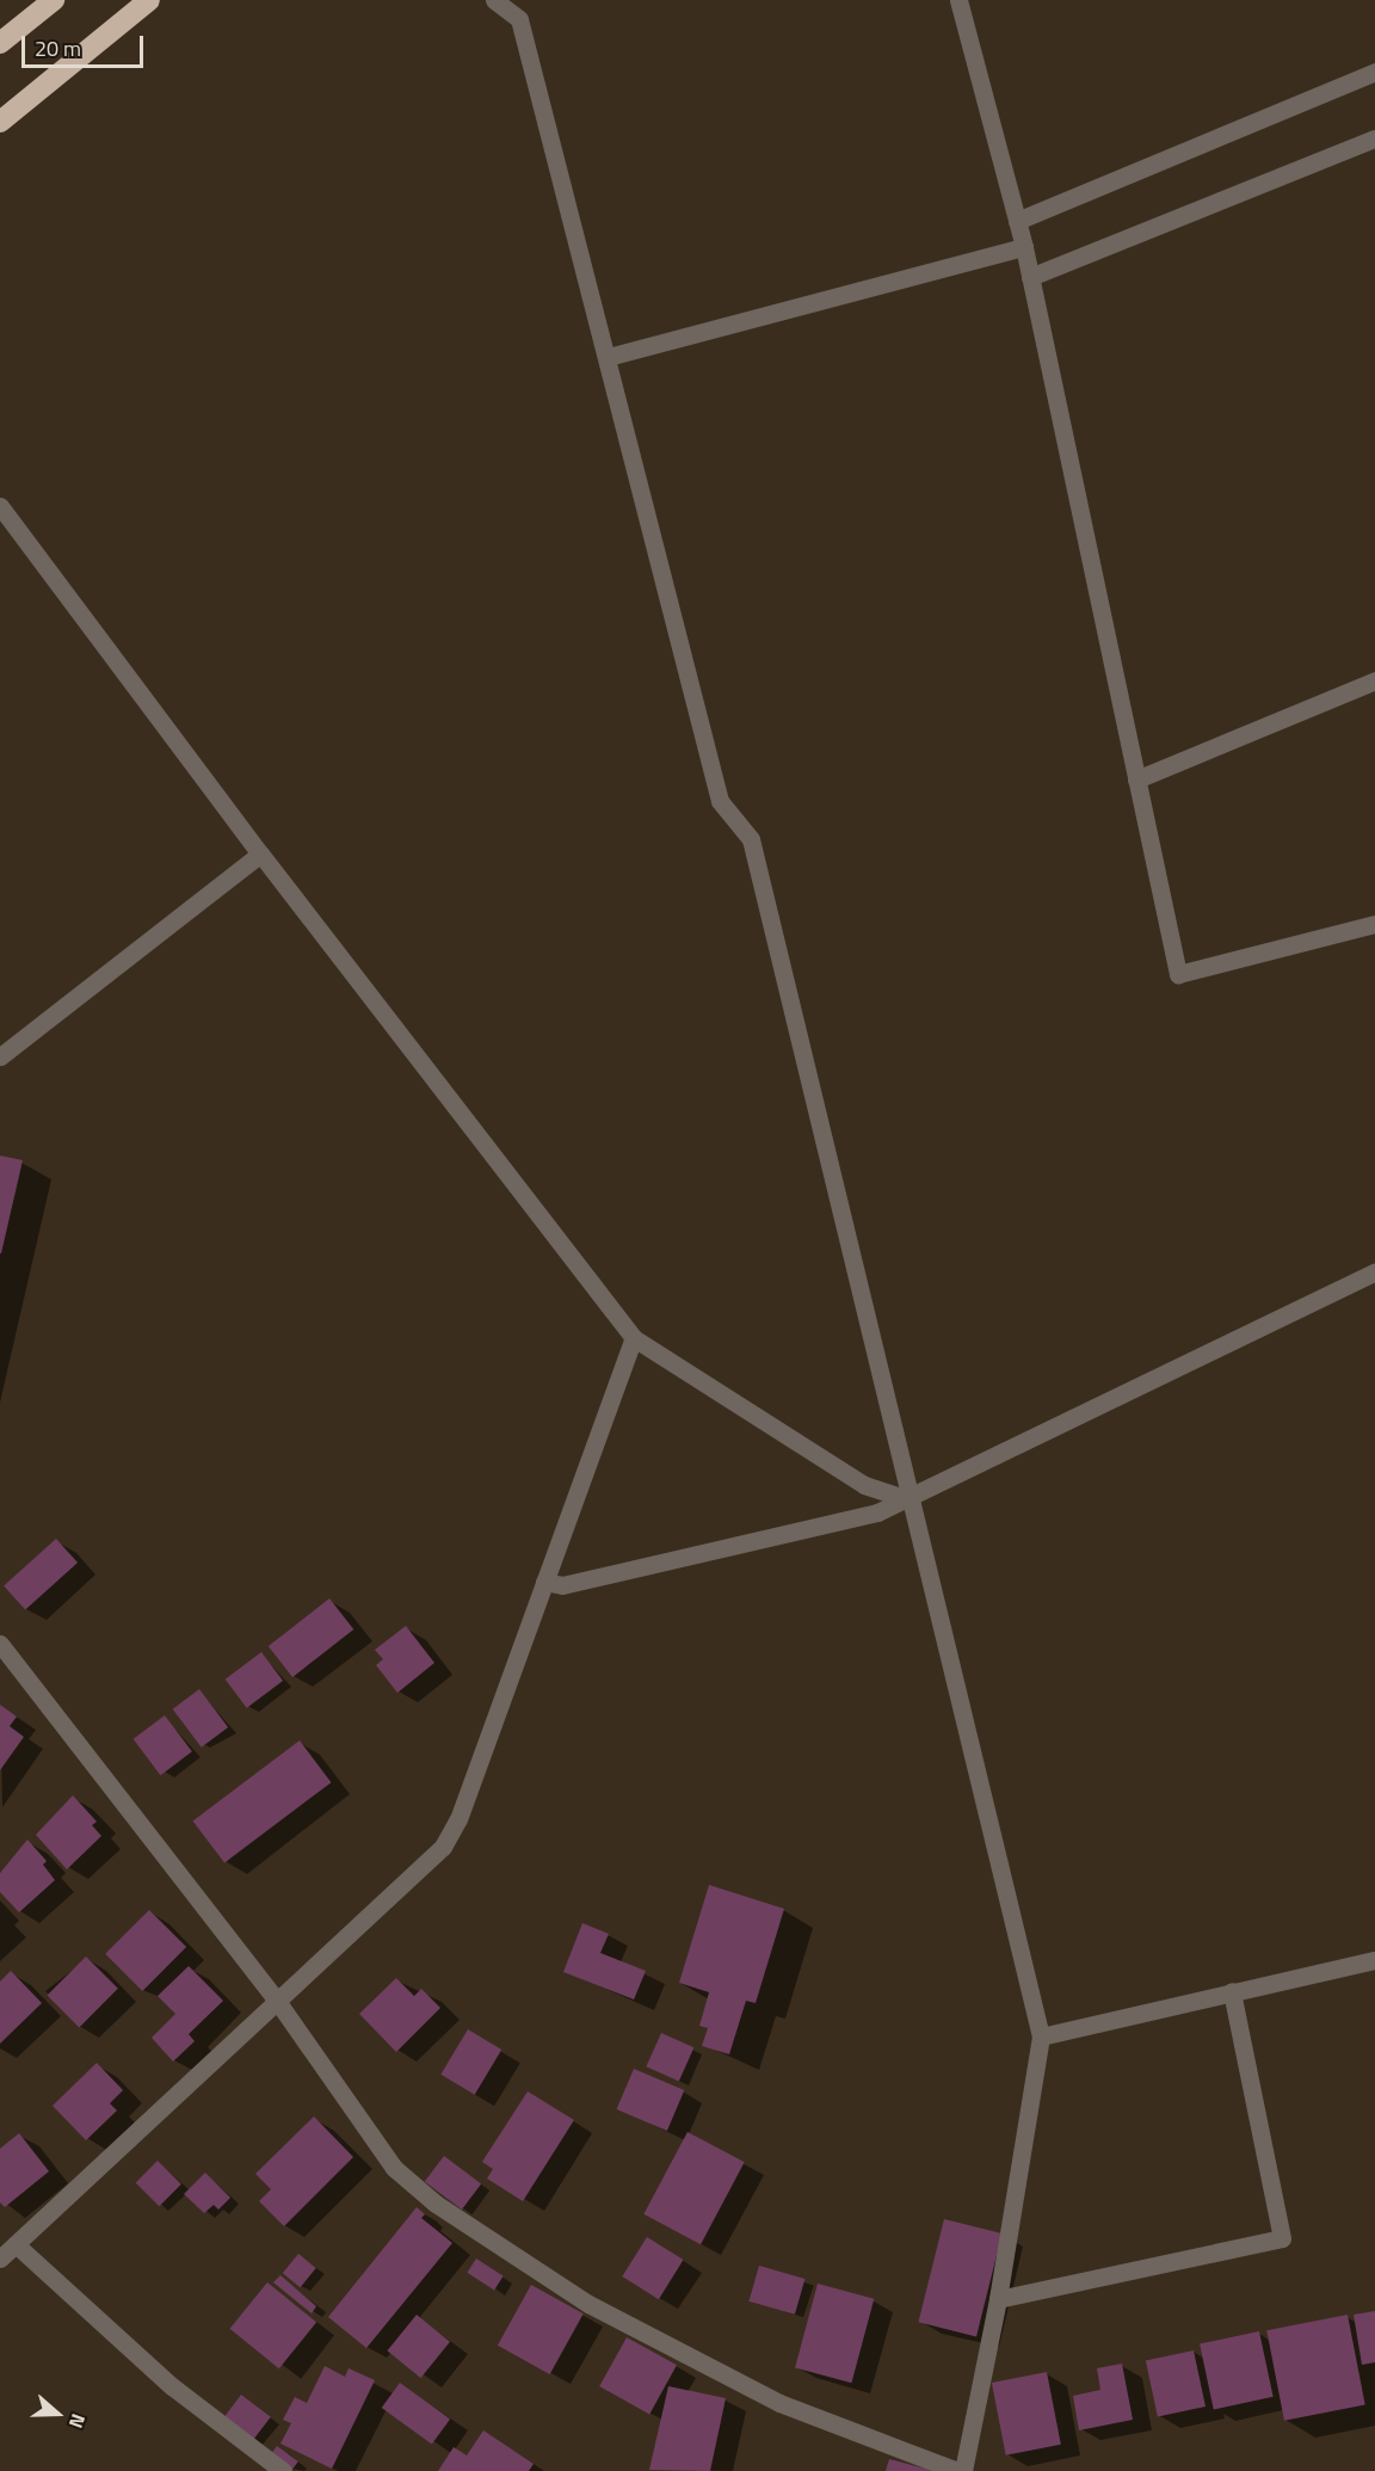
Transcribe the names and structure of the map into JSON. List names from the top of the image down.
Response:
{
  "scale_bar": "20 m",
  "north": "right"
}
